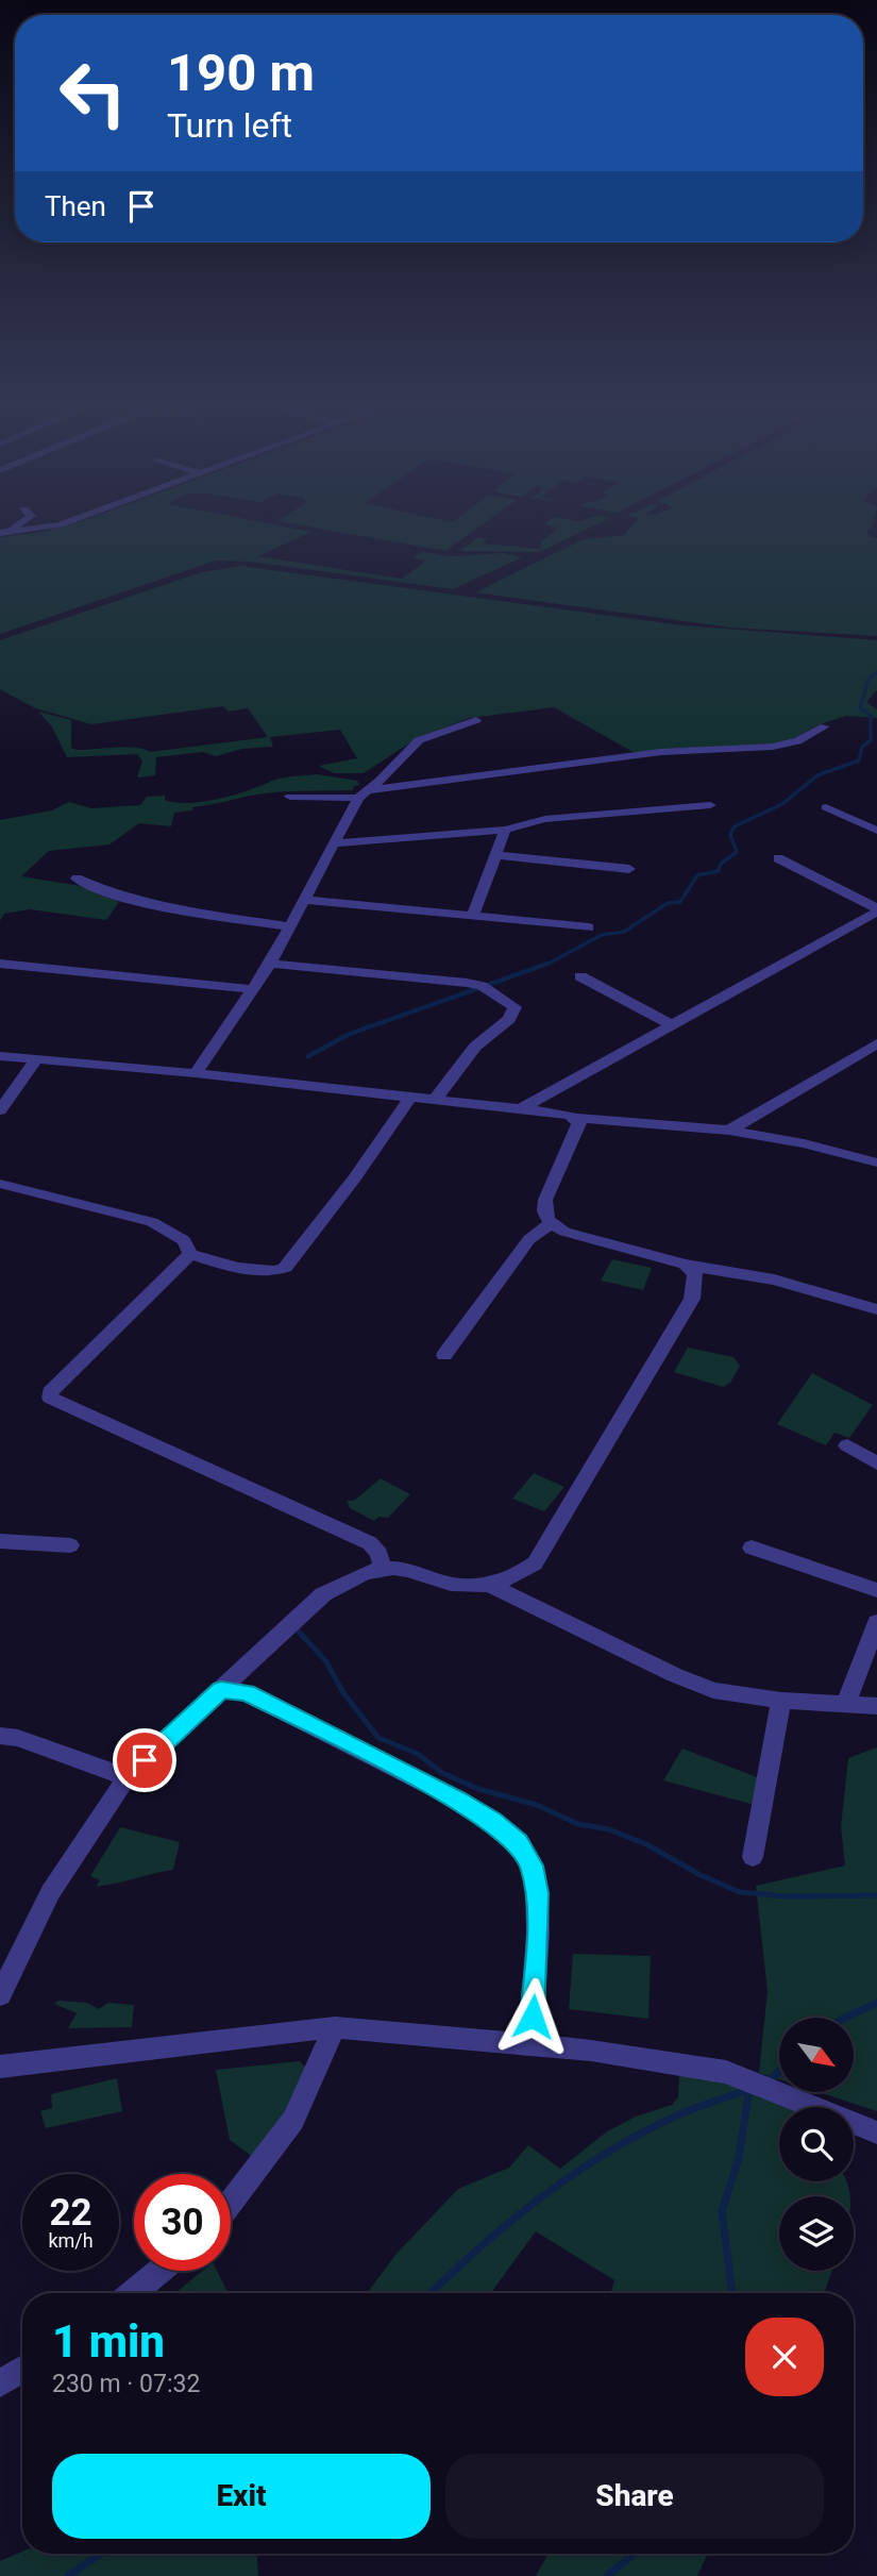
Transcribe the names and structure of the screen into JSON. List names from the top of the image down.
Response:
{
  "north": "bottom right",
  "page": {
    "turn": ["190 m", "Turn left"],
    "then": "Then",
    "speed": "22 km/h",
    "limit": "30",
    "heading": ["1 min", "230 m · 07:32"],
    "buttons": ["Exit", "Share"]
  }
}
